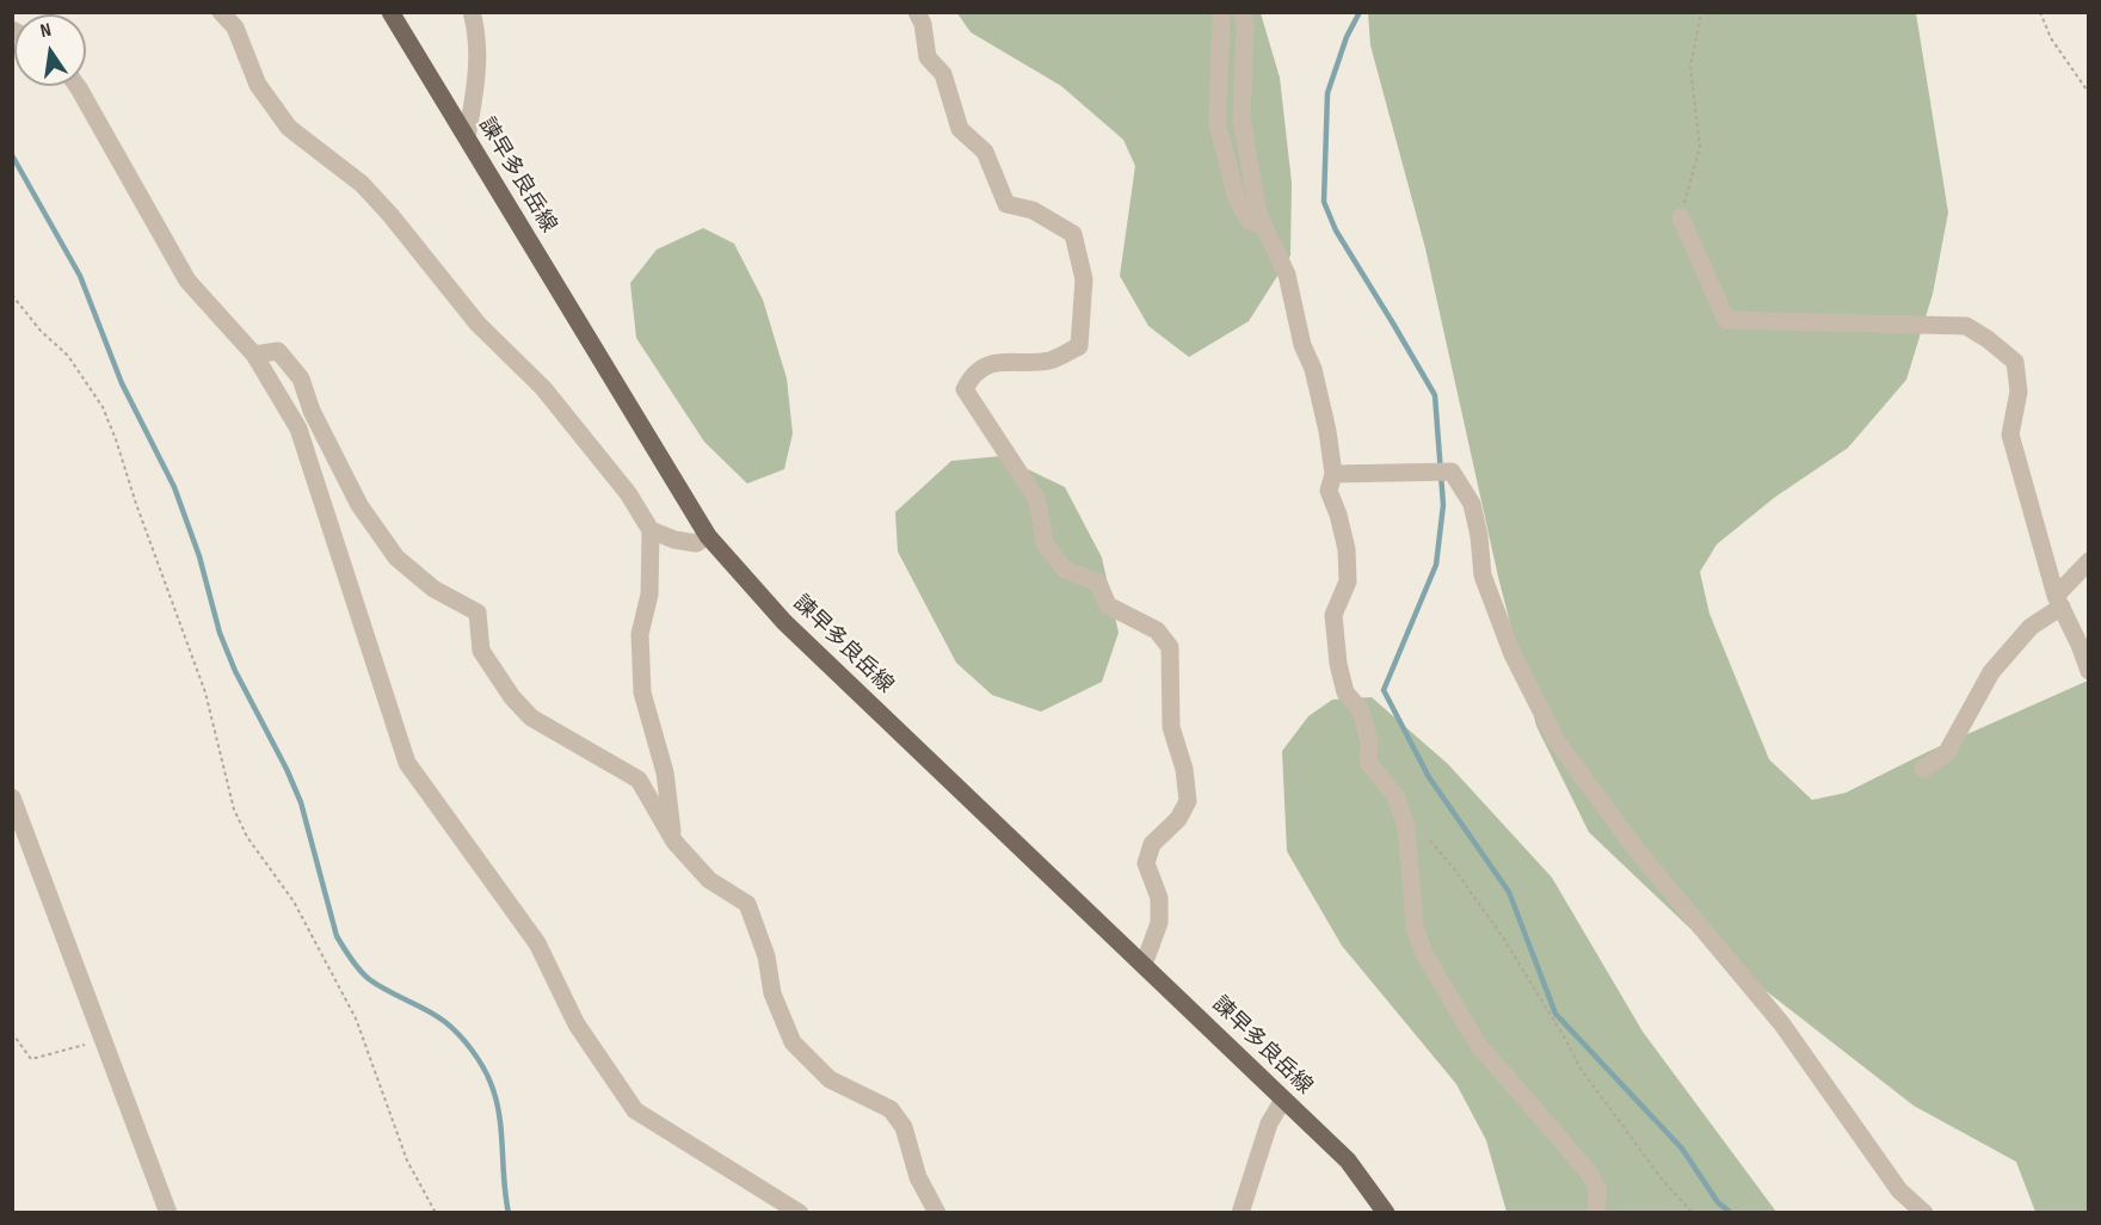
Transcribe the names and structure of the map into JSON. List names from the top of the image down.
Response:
{
  "streets": {
    "main road": ["諫早多良岳線"]
  },
  "north": "top"
}
